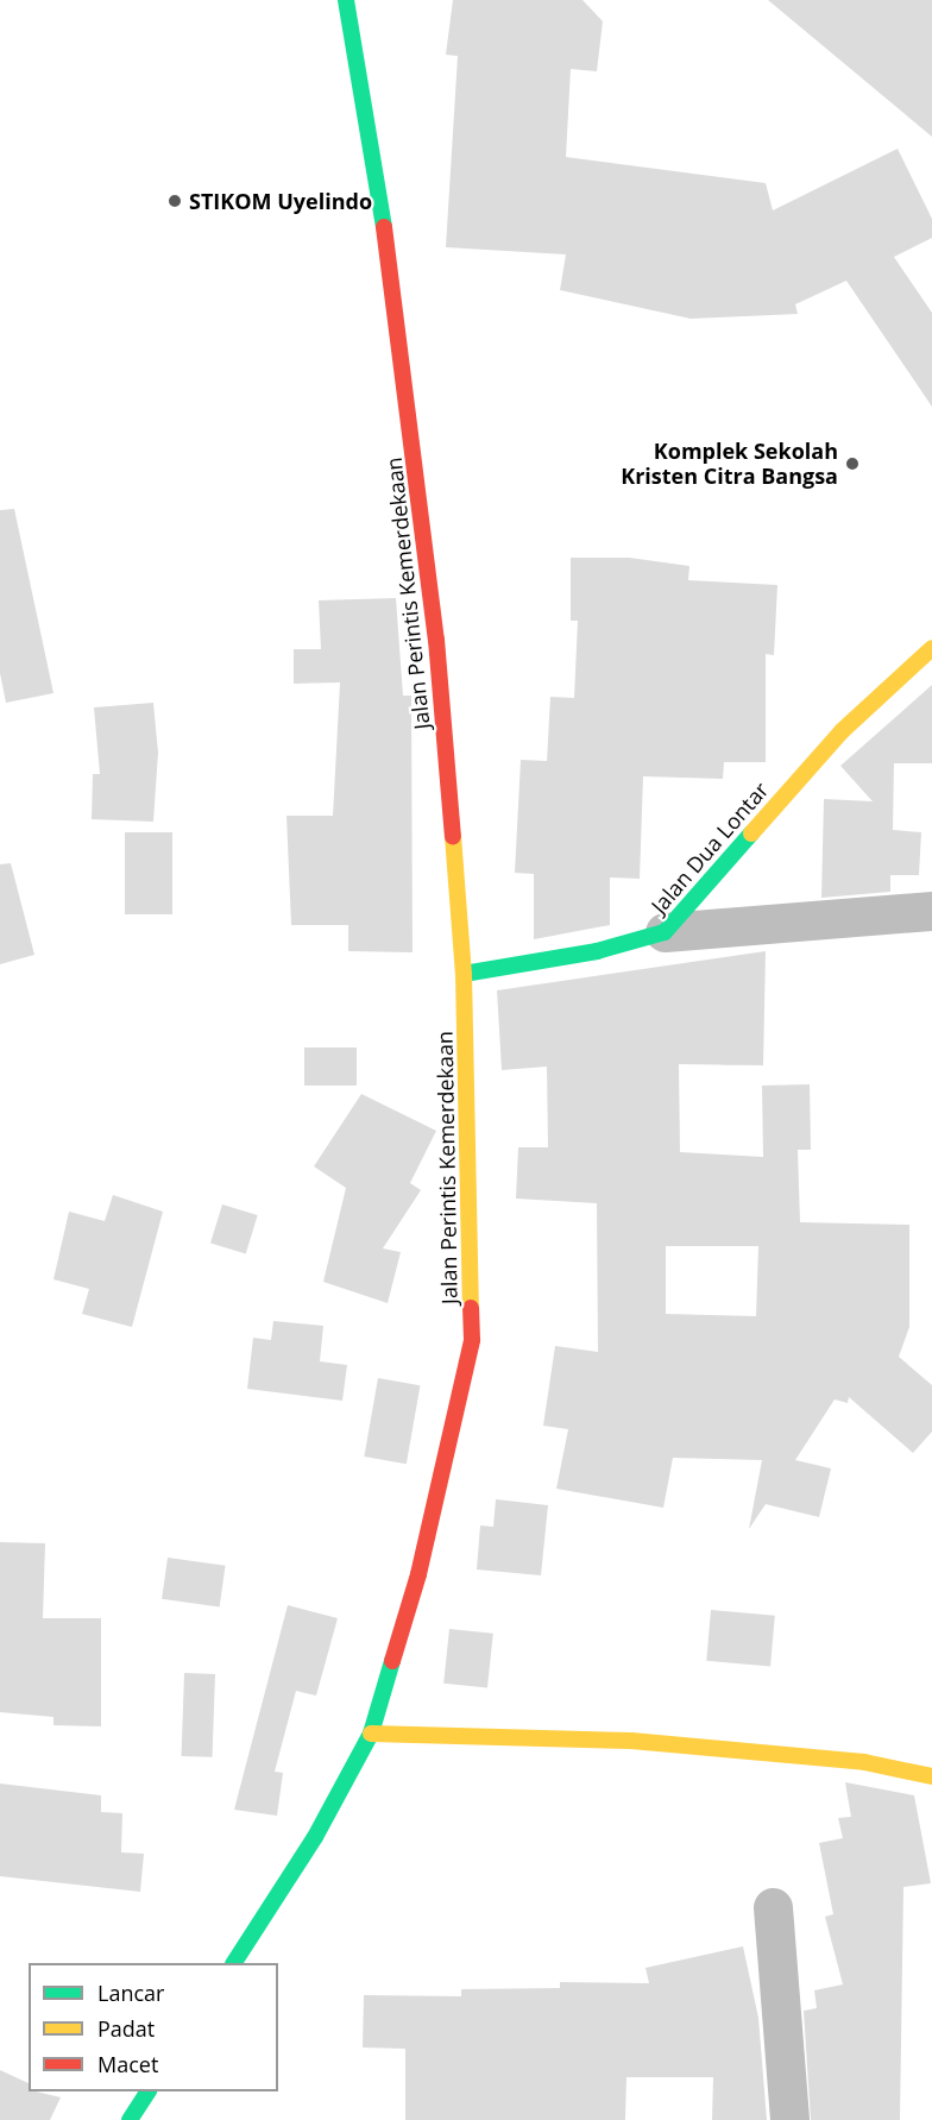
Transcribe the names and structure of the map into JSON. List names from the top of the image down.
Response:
{
  "streets": {
    "street": ["Jalan Perintis Kemerdekaan", "Jalan Dua Lontar"]
  },
  "crossings": [
    ["Jalan Perintis Kemerdekaan", "Jalan Dua Lontar"]
  ],
  "places": ["STIKOM Uyelindo", "Komplek Sekolah Kristen Citra Bangsa"],
  "legend": ["Lancar", "Padat", "Macet"]
}
